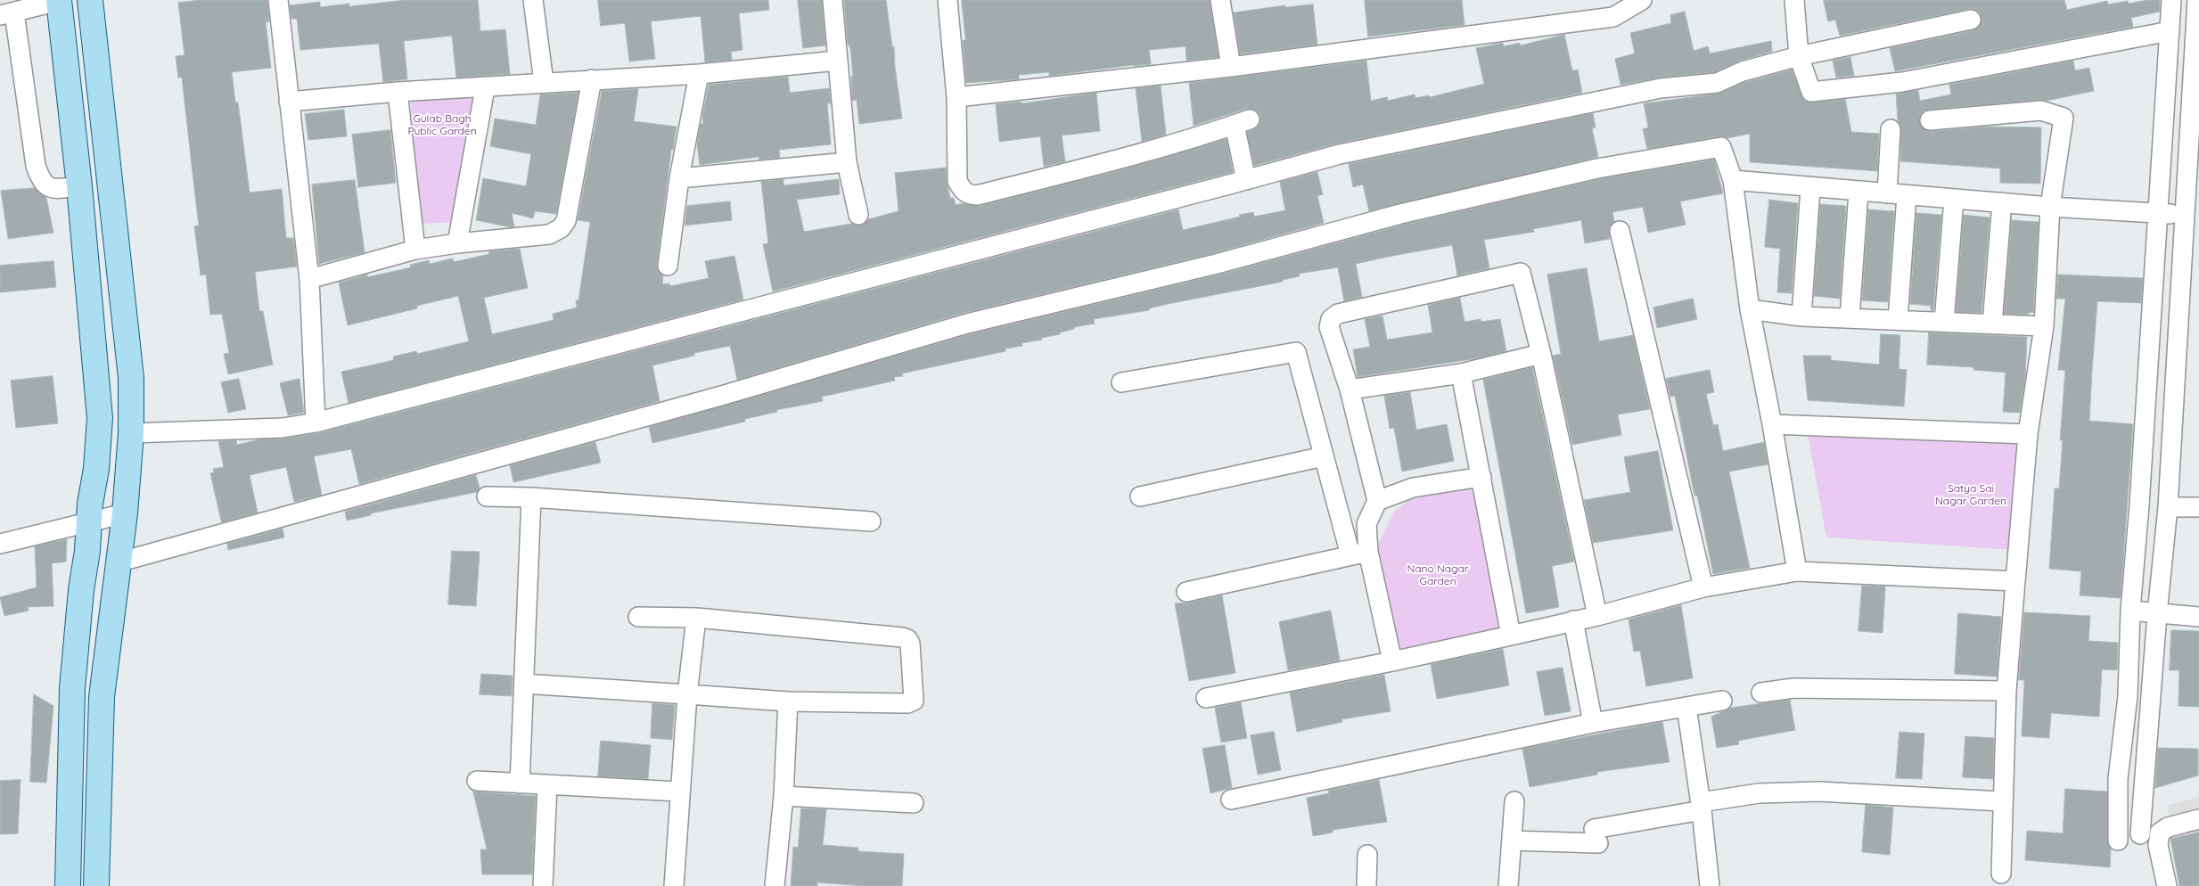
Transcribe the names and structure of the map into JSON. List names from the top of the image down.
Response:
{
  "parks": ["Gulab Bagh Public Garden", "Satya Sai Nagar Garden", "Nano Nagar Garden"]
}
